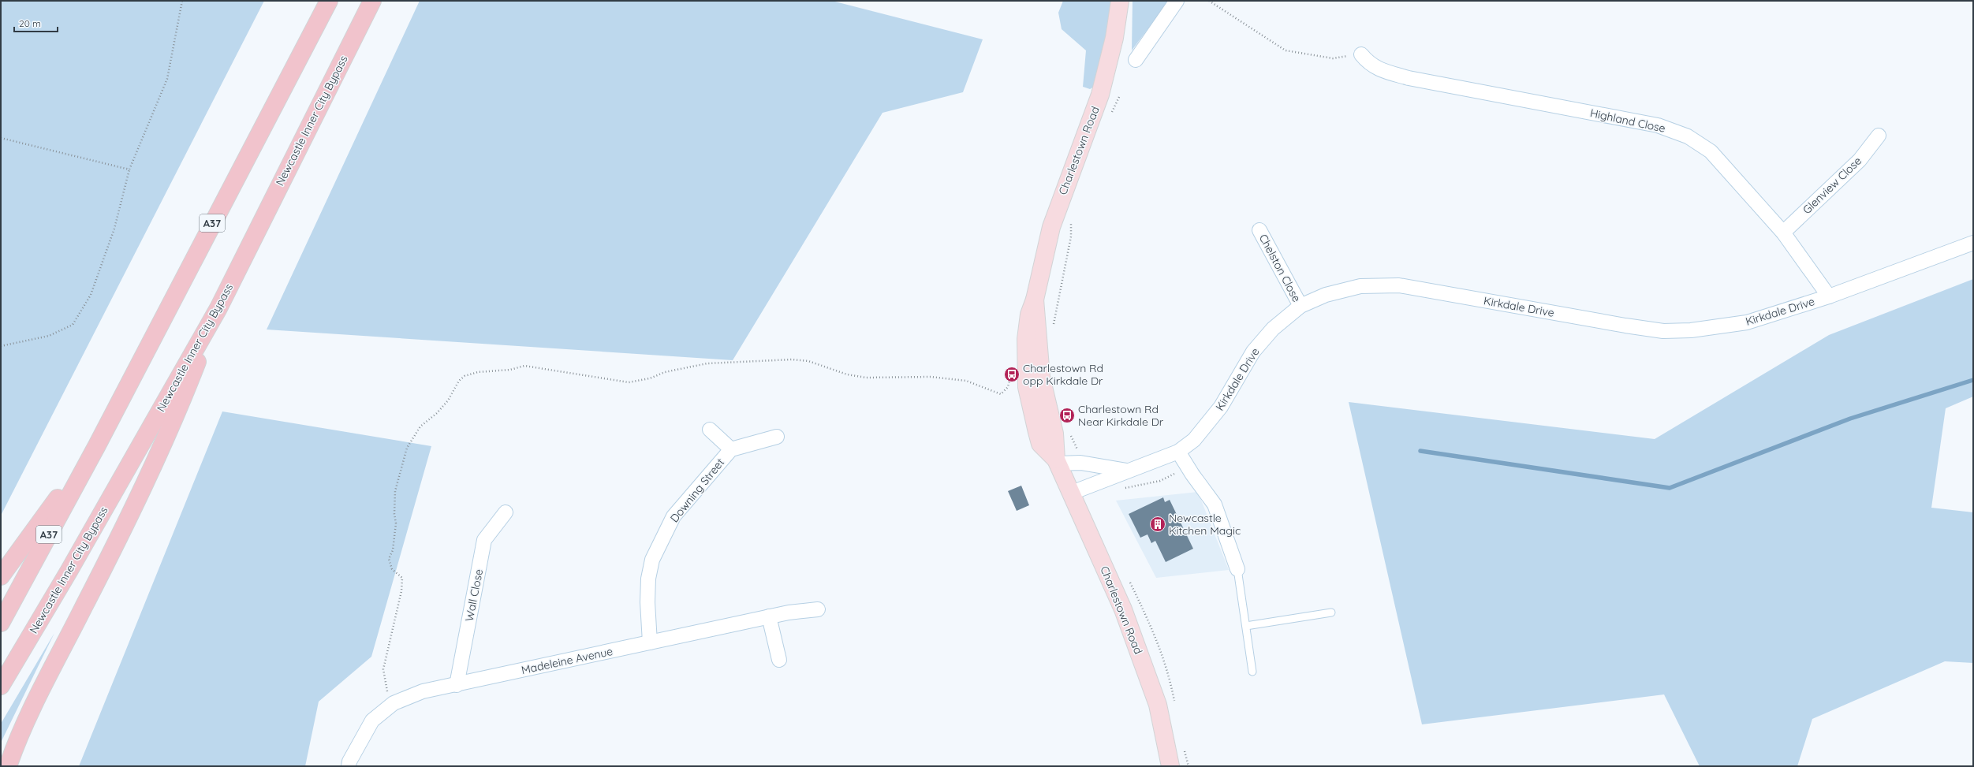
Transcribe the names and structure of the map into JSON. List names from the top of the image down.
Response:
{
  "streets": {
    "highway": ["Newcastle Inner City Bypass", "A37"],
    "main road": ["Charlestown Road"],
    "street": [
      "Highland Close",
      "Glenview Close",
      "Chelston Close",
      "Kirkdale Drive",
      "Downing Street",
      "Wall Close",
      "Madeleine Avenue"
    ]
  },
  "crossings": [
    ["Highland Close", "Glenview Close"],
    ["Highland Close", "Kirkdale Drive"],
    ["Charlestown Road", "Kirkdale Drive"],
    ["Chelston Close", "Kirkdale Drive"],
    ["Downing Street", "Madeleine Avenue"],
    ["Wall Close", "Madeleine Avenue"]
  ],
  "places": {
    "bus stop": ["Charlestown Rd opp Kirkdale Dr", "Charlestown Rd Near Kirkdale Dr"],
    "building": ["Newcastle Kitchen Magic"]
  },
  "scale_bar": "20 m"
}
